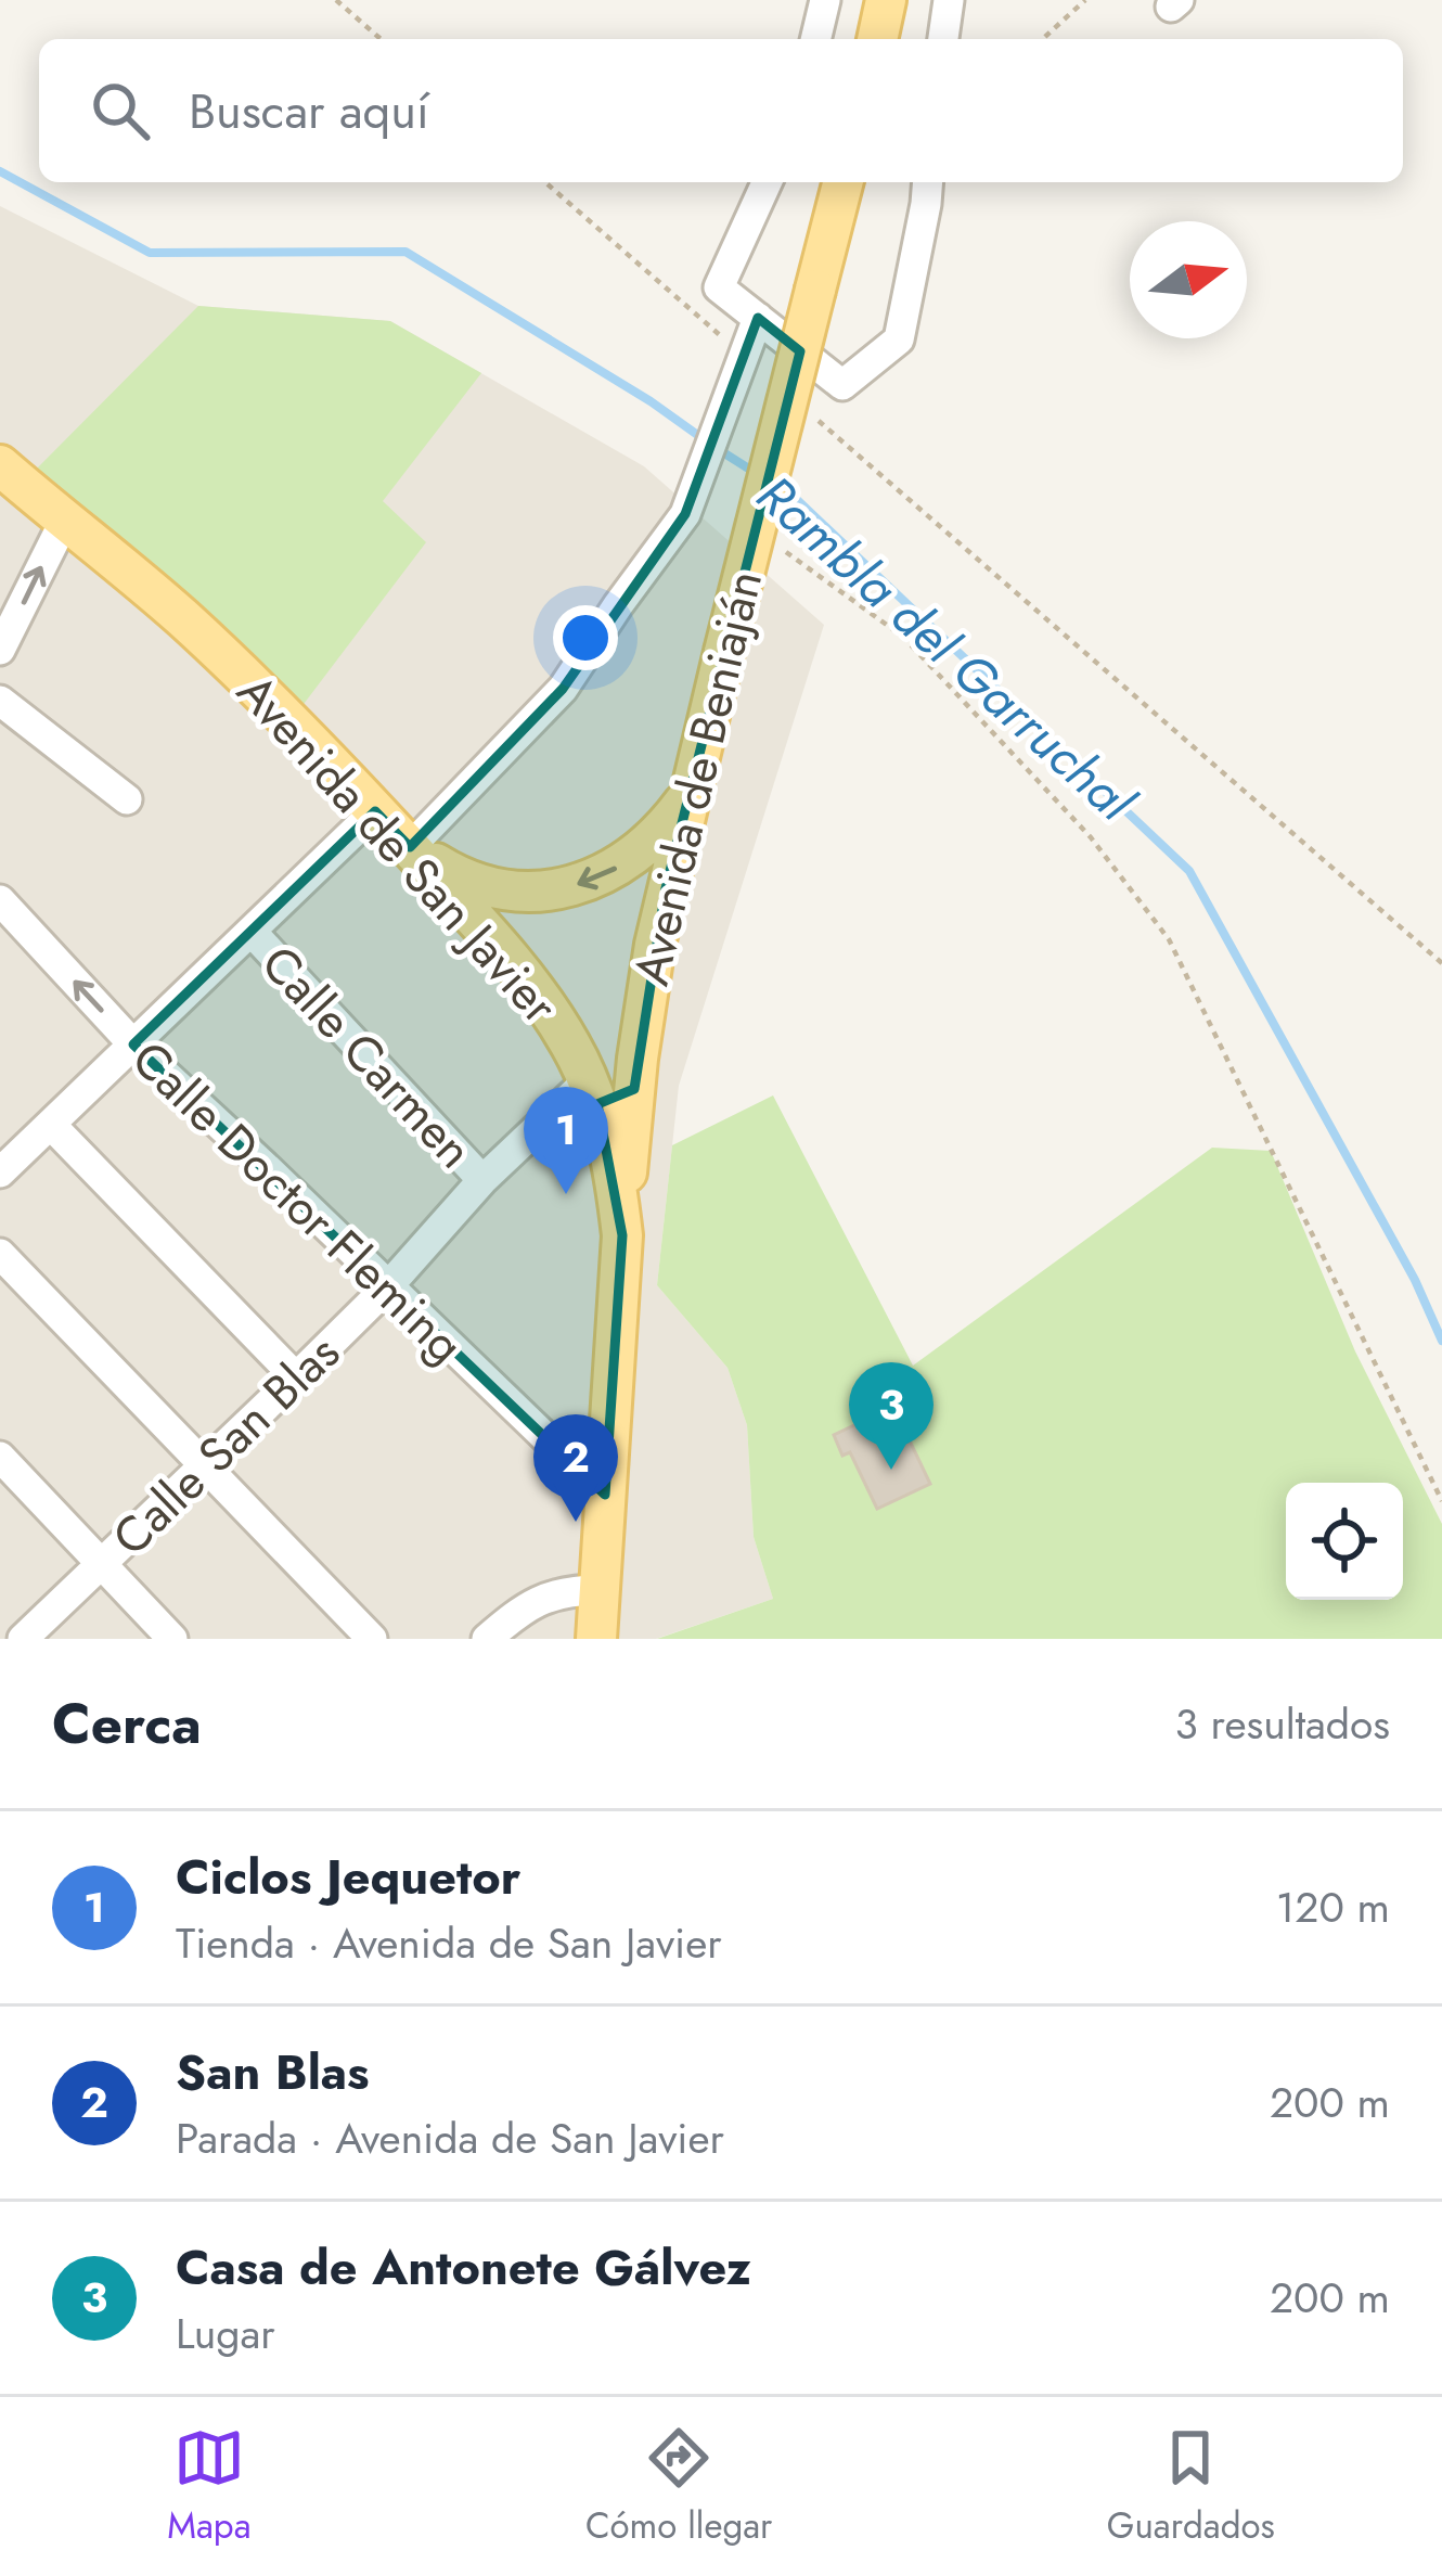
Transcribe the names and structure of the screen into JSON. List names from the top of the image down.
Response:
{
  "streets": {
    "main road": ["Avenida de Beniaján", "Avenida de San Javier"],
    "street": ["Calle Carmen", "Calle Doctor Fleming", "Calle San Blas"]
  },
  "crossings": [
    ["Avenida de Beniaján", "Avenida de San Javier"],
    ["Avenida de San Javier", "Calle Doctor Fleming"],
    ["Avenida de San Javier", "Calle San Blas"],
    ["Calle Carmen", "Calle San Blas"],
    ["Calle Doctor Fleming", "Calle San Blas"]
  ],
  "water": ["Rambla del Garruchal"],
  "north": "right",
  "page": {
    "search": "Buscar aquí",
    "pins": ["1", "3", "2"],
    "heading": ["Cerca", "3 resultados"],
    "list": [
      {
        "mark": "1",
        "name": "Ciclos Jequetor",
        "note": "Tienda · Avenida de San Javier",
        "value": "120 m"
      },
      {
        "mark": "2",
        "name": "San Blas",
        "note": "Parada · Avenida de San Javier",
        "value": "200 m"
      },
      {
        "mark": "3",
        "name": "Casa de Antonete Gálvez",
        "note": "Lugar",
        "value": "200 m"
      }
    ],
    "nav": ["Mapa", "Cómo llegar", "Guardados"]
  }
}
